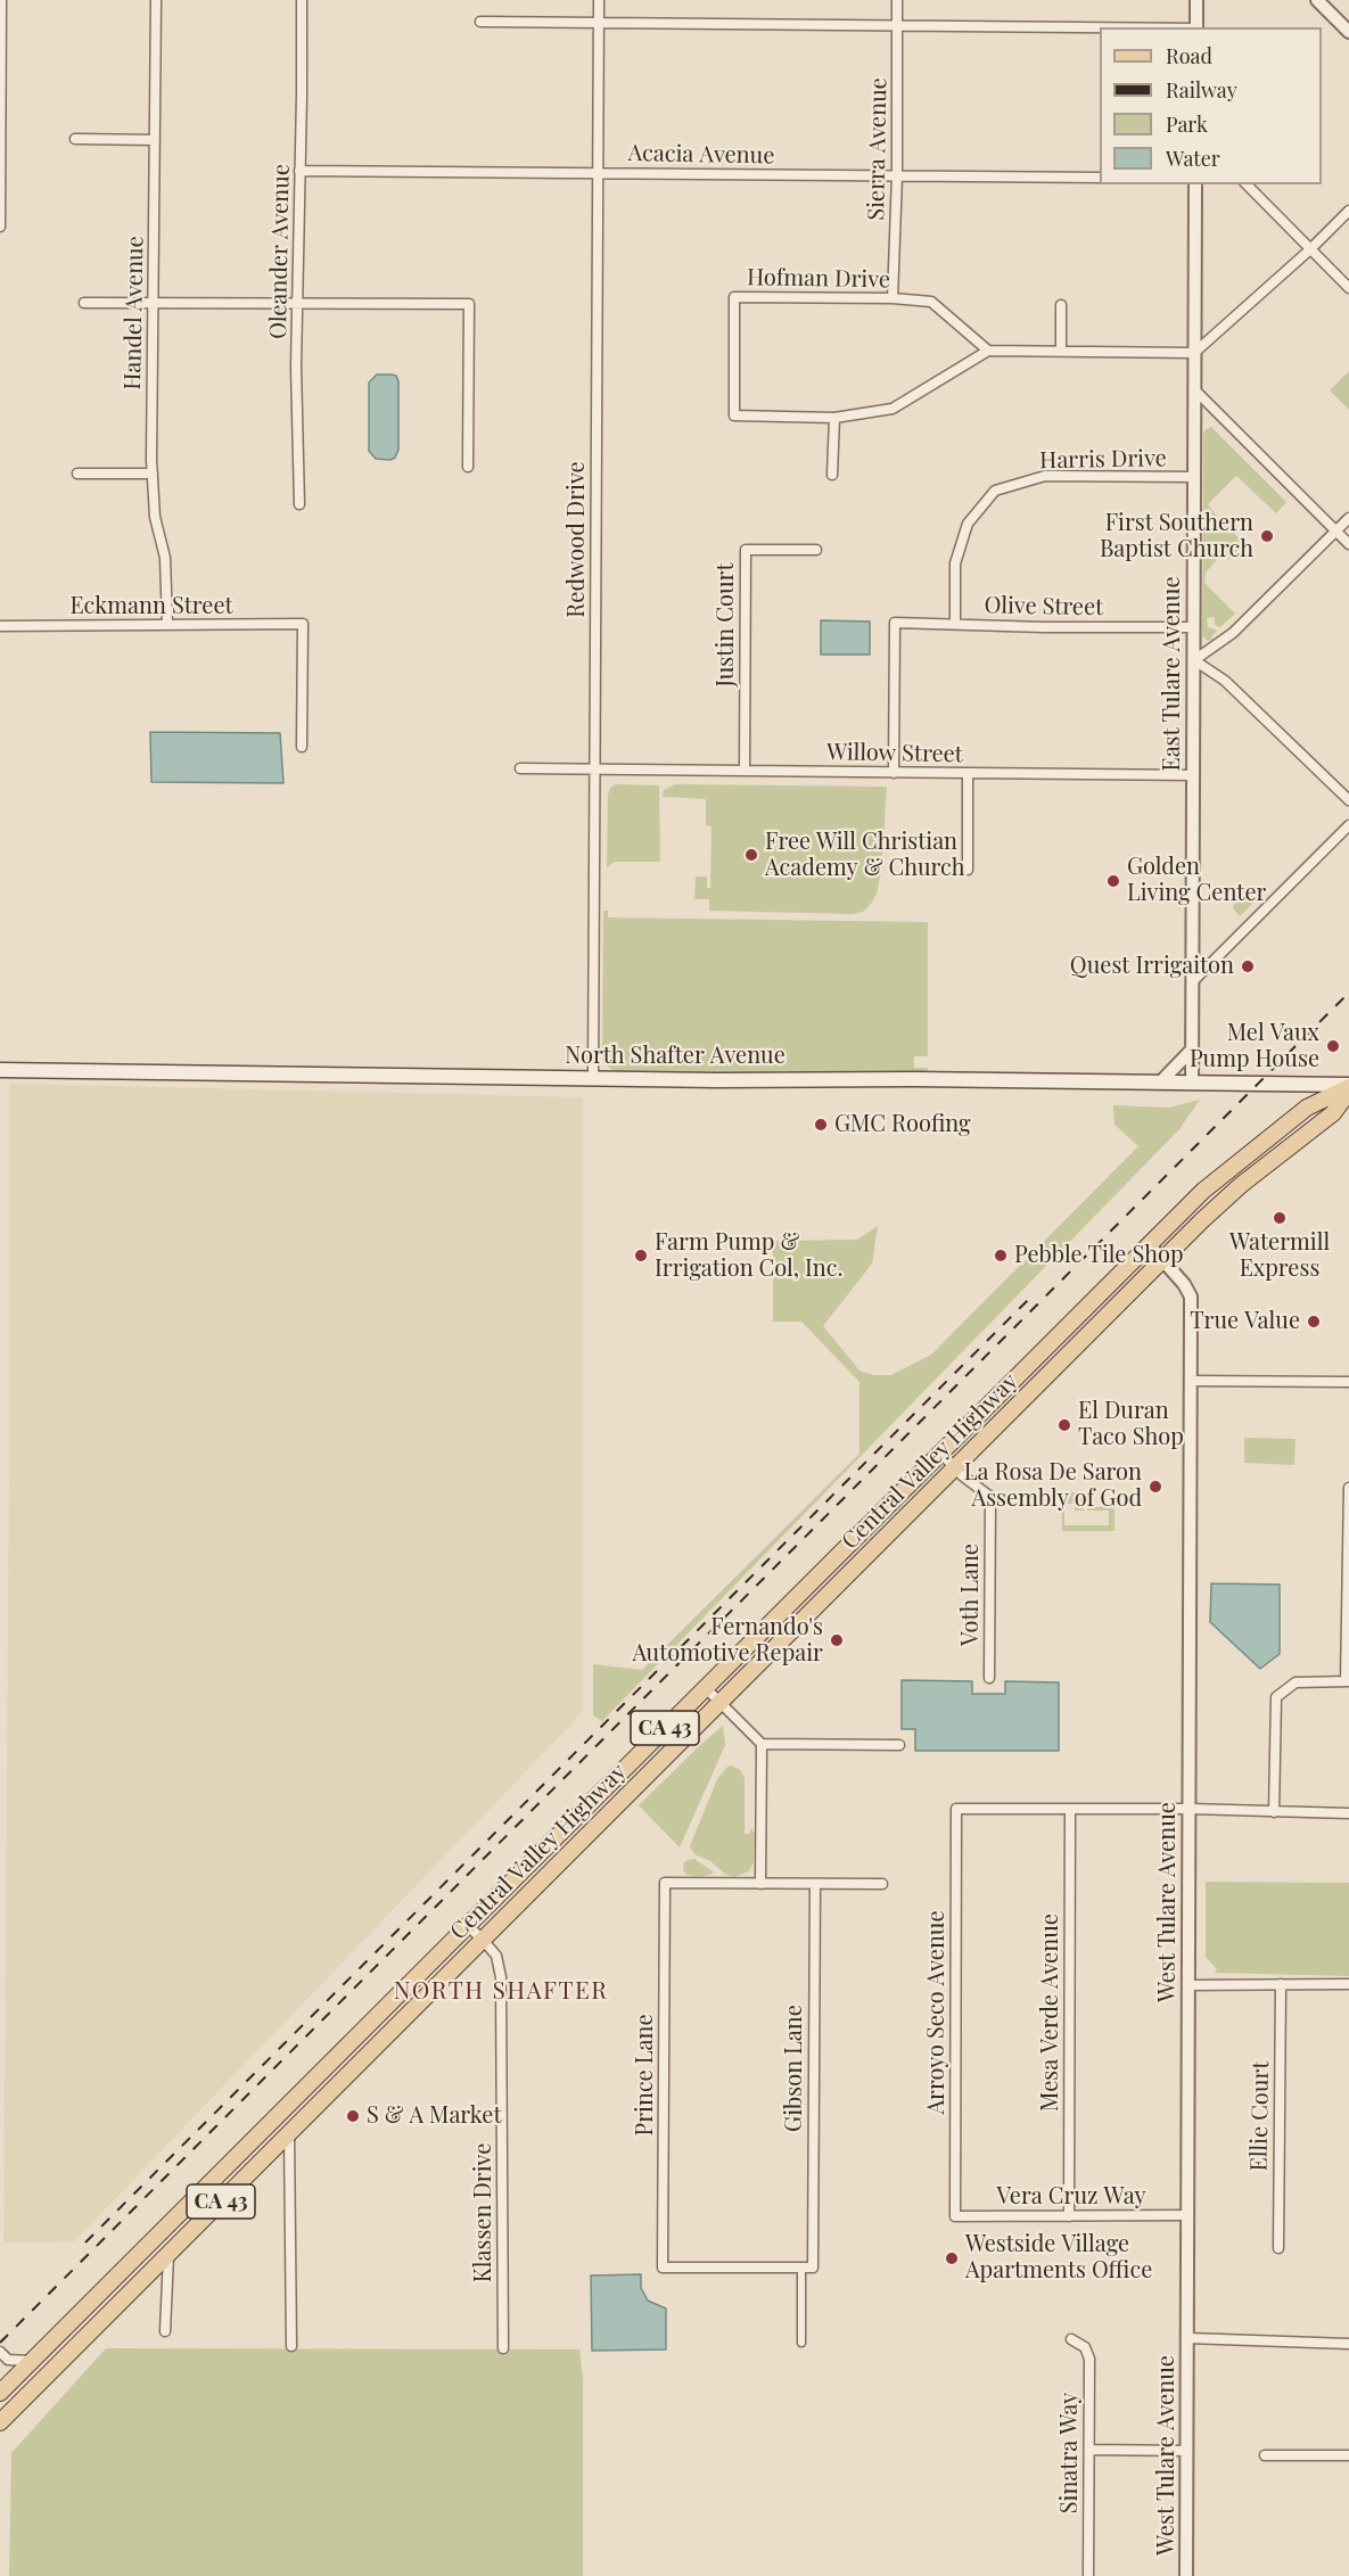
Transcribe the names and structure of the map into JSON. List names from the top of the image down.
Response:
{
  "streets": {
    "main road": ["North Shafter Avenue", "Central Valley Highway", "CA 43"],
    "street": [
      "Sierra Avenue",
      "Acacia Avenue",
      "Oleander Avenue",
      "Hofman Drive",
      "Handel Avenue",
      "Harris Drive",
      "Redwood Drive",
      "Eckmann Street",
      "Olive Street",
      "Justin Court",
      "East Tulare Avenue",
      "Willow Street",
      "Voth Lane",
      "West Tulare Avenue",
      "Arroyo Seco Avenue",
      "Mesa Verde Avenue",
      "Gibson Lane",
      "Prince Lane",
      "Ellie Court",
      "Vera Cruz Way",
      "Klassen Drive",
      "Sinatra Way"
    ]
  },
  "crossings": [
    ["Sierra Avenue", "Acacia Avenue"],
    ["Sierra Avenue", "Hofman Drive"],
    ["Acacia Avenue", "Oleander Avenue"],
    ["Acacia Avenue", "Redwood Drive"],
    ["Handel Avenue", "Eckmann Street"],
    ["Harris Drive", "Olive Street"],
    ["Harris Drive", "East Tulare Avenue"],
    ["Redwood Drive", "Willow Street"],
    ["Redwood Drive", "North Shafter Avenue"],
    ["Olive Street", "East Tulare Avenue"],
    ["Olive Street", "Willow Street"],
    ["Justin Court", "Willow Street"],
    ["East Tulare Avenue", "Willow Street"],
    ["East Tulare Avenue", "North Shafter Avenue"],
    ["North Shafter Avenue", "Central Valley Highway"],
    ["Central Valley Highway", "Voth Lane"],
    ["Central Valley Highway", "West Tulare Avenue"],
    ["Central Valley Highway", "Klassen Drive"],
    ["West Tulare Avenue", "Vera Cruz Way"],
    ["Arroyo Seco Avenue", "Mesa Verde Avenue"],
    ["Arroyo Seco Avenue", "Vera Cruz Way"],
    ["Mesa Verde Avenue", "Vera Cruz Way"],
    ["Gibson Lane", "Prince Lane"]
  ],
  "districts": ["NORTH SHAFTER"],
  "places": [
    "First Southern Baptist Church",
    "Free Will Christian Academy & Church",
    "Golden Living Center",
    "Quest Irrigaiton",
    "Mel Vaux Pump House",
    "GMC Roofing",
    "Watermill Express",
    "Farm Pump & Irrigation Col, Inc.",
    "Pebble Tile Shop",
    "True Value",
    "El Duran Taco Shop",
    "La Rosa De Saron Assembly of God",
    "Fernando's Automotive Repair",
    "S & A Market",
    "Westside Village Apartments Office"
  ],
  "legend": [
    "Road",
    "Railway",
    "Park",
    "Water"
  ]
}
